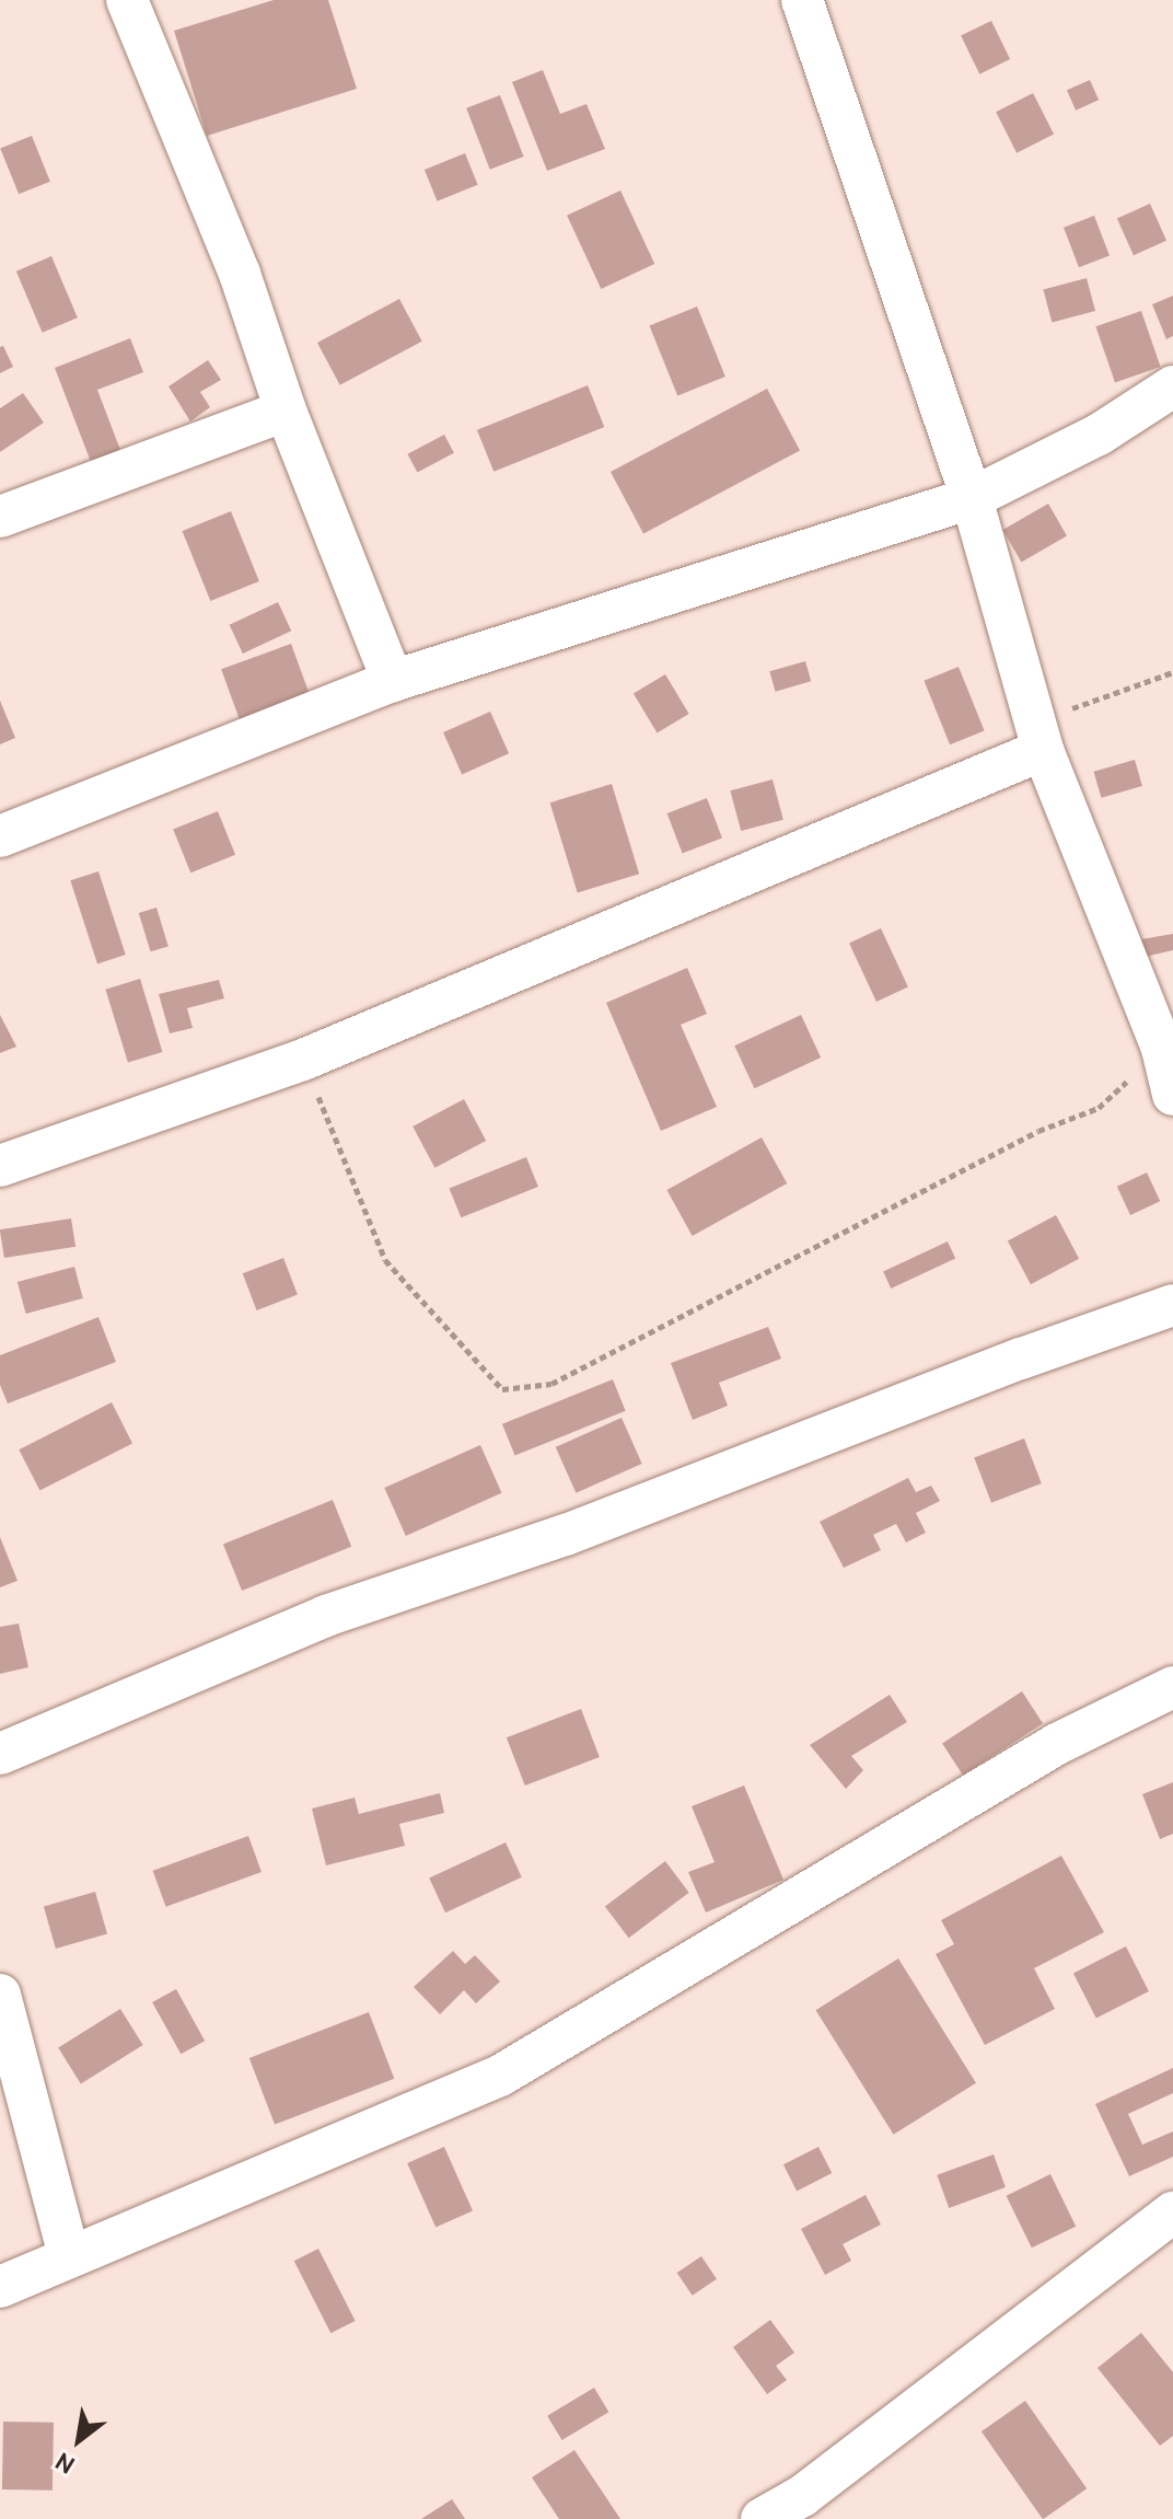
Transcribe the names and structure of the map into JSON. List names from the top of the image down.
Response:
{
  "north": "bottom left"
}
